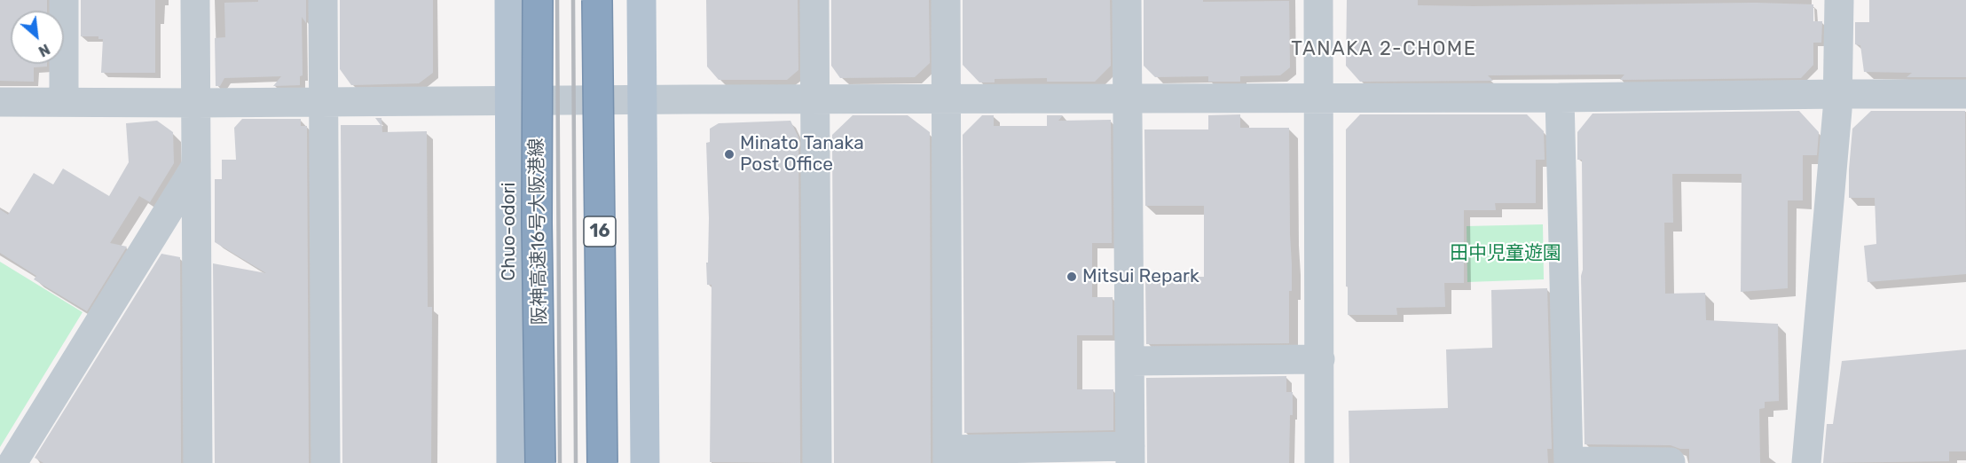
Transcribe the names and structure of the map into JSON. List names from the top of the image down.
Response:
{
  "streets": {
    "highway": ["阪神高速16号大阪港線", "16"],
    "main road": ["Chuo-odori"]
  },
  "districts": ["TANAKA 2-CHOME"],
  "parks": ["田中児童遊園"],
  "places": ["Minato Tanaka Post Office", "Mitsui Repark"],
  "north": "bottom right"
}
